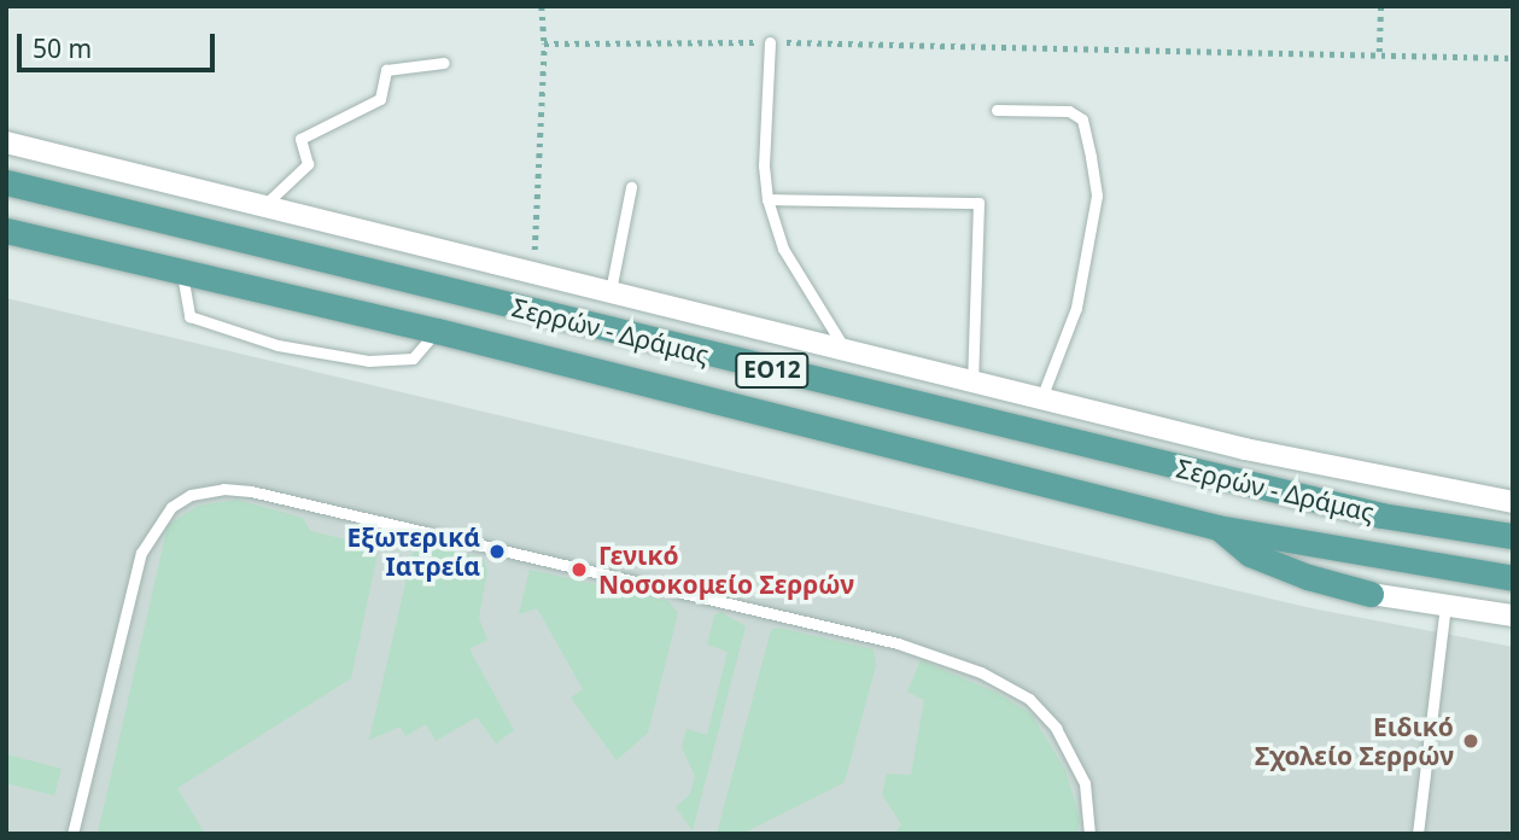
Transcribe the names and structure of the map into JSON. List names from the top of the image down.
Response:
{
  "streets": {
    "main road": ["Σερρών - Δράμας", "ΕΟ12"]
  },
  "places": ["Εξωτερικά Ιατρεία", "Γενικό Νοσοκομείο Σερρών", "Ειδικό Σχολείο Σερρών"],
  "scale_bar": "50 m"
}
